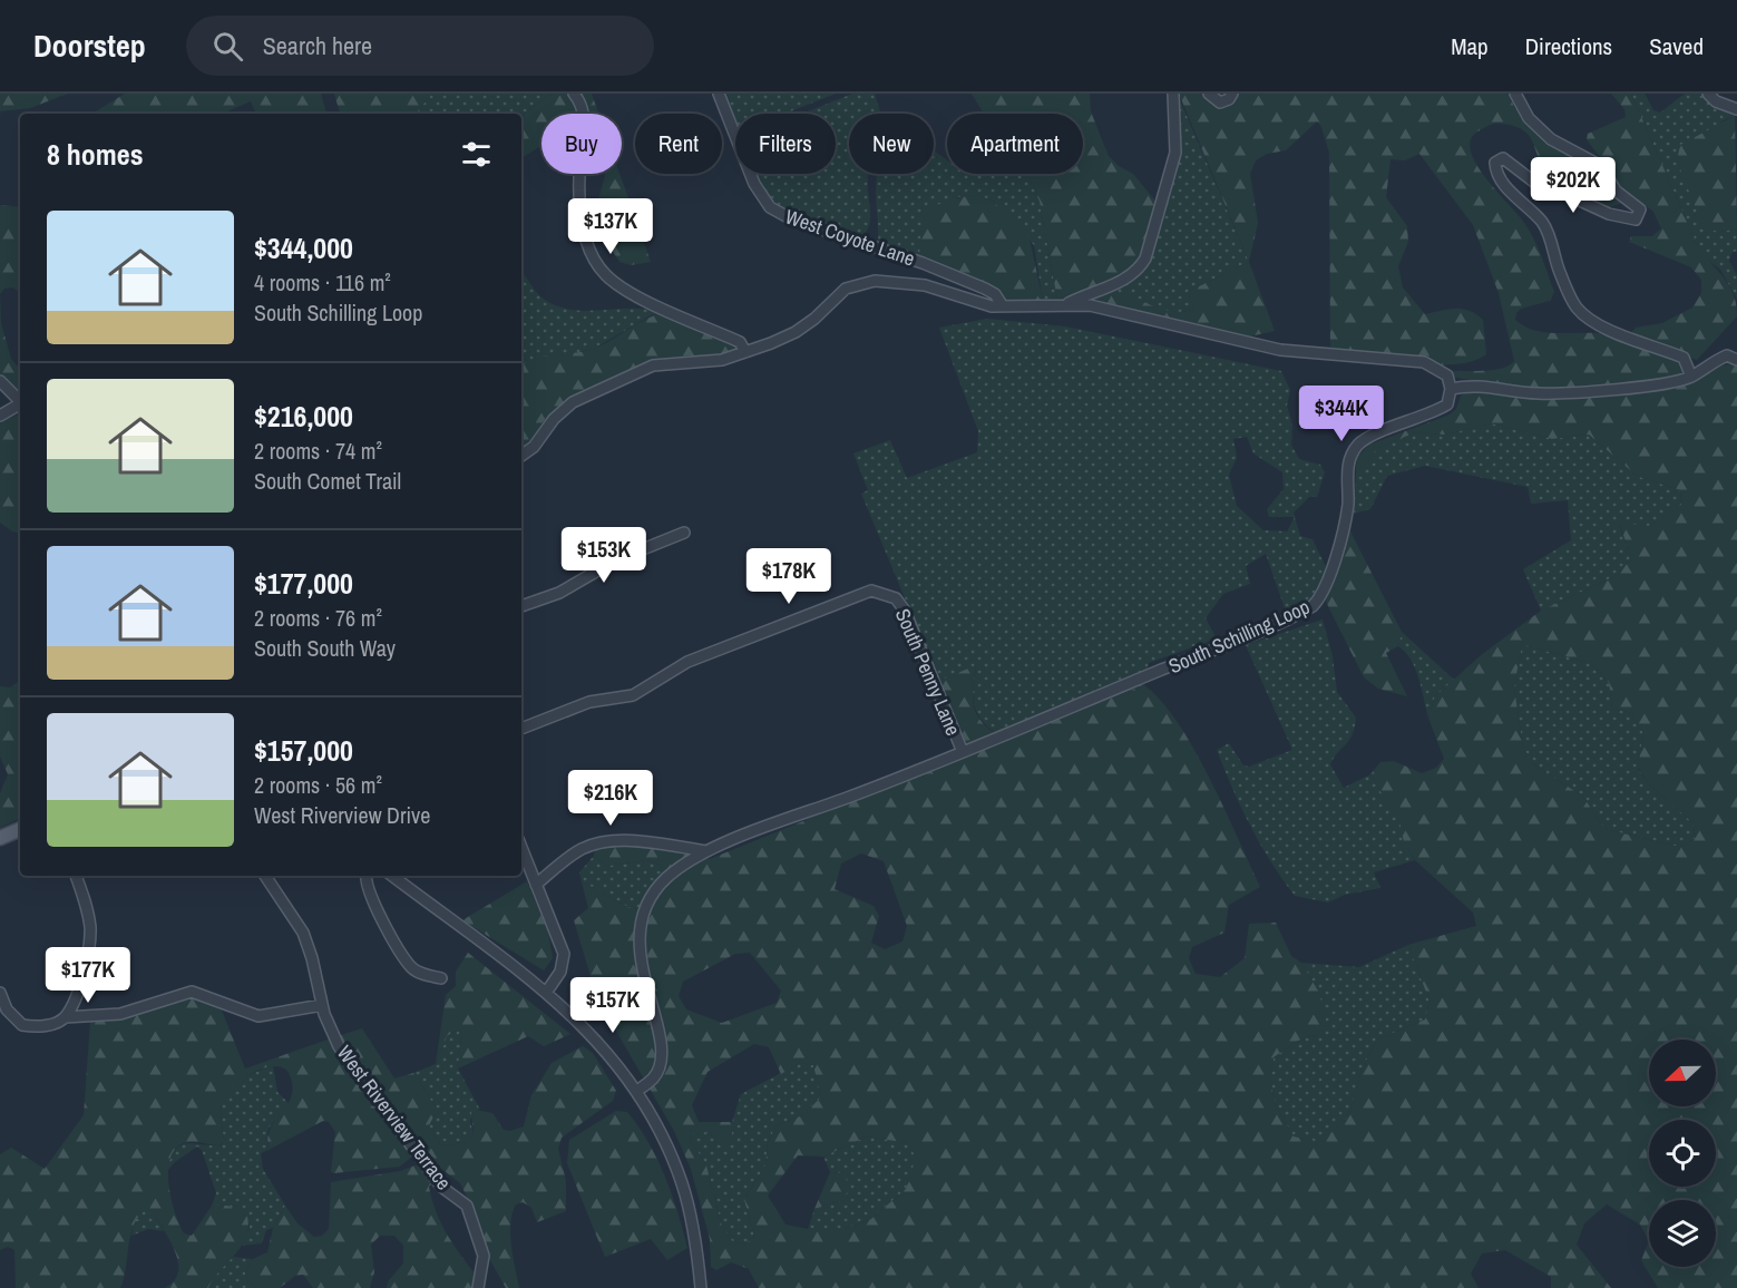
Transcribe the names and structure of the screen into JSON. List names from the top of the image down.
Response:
{
  "streets": {
    "street": [
      "West Coyote Lane",
      "South Schilling Loop",
      "South Penny Lane",
      "West Riverview Terrace"
    ]
  },
  "crossings": [
    ["South Schilling Loop", "South Penny Lane"]
  ],
  "north": "left",
  "page": {
    "header": "Doorstep",
    "search": "Search here",
    "nav": ["Map", "Directions", "Saved"],
    "chip": [
      "Buy",
      "Rent",
      "Filters",
      "New",
      "Apartment"
    ],
    "heading": "8 homes",
    "price": [
      "$202K",
      "$137K",
      "$344K",
      "$153K",
      "$178K",
      "$216K",
      "$177K",
      "$157K"
    ],
    "list": [
      {
        "name": "$344,000",
        "note": "4 rooms · 116 m² · South Schilling Loop"
      },
      {
        "name": "$216,000",
        "note": "2 rooms · 74 m² · South Comet Trail"
      },
      {
        "name": "$177,000",
        "note": "2 rooms · 76 m² · South South Way"
      },
      {
        "name": "$157,000",
        "note": "2 rooms · 56 m² · West Riverview Drive"
      }
    ]
  }
}
